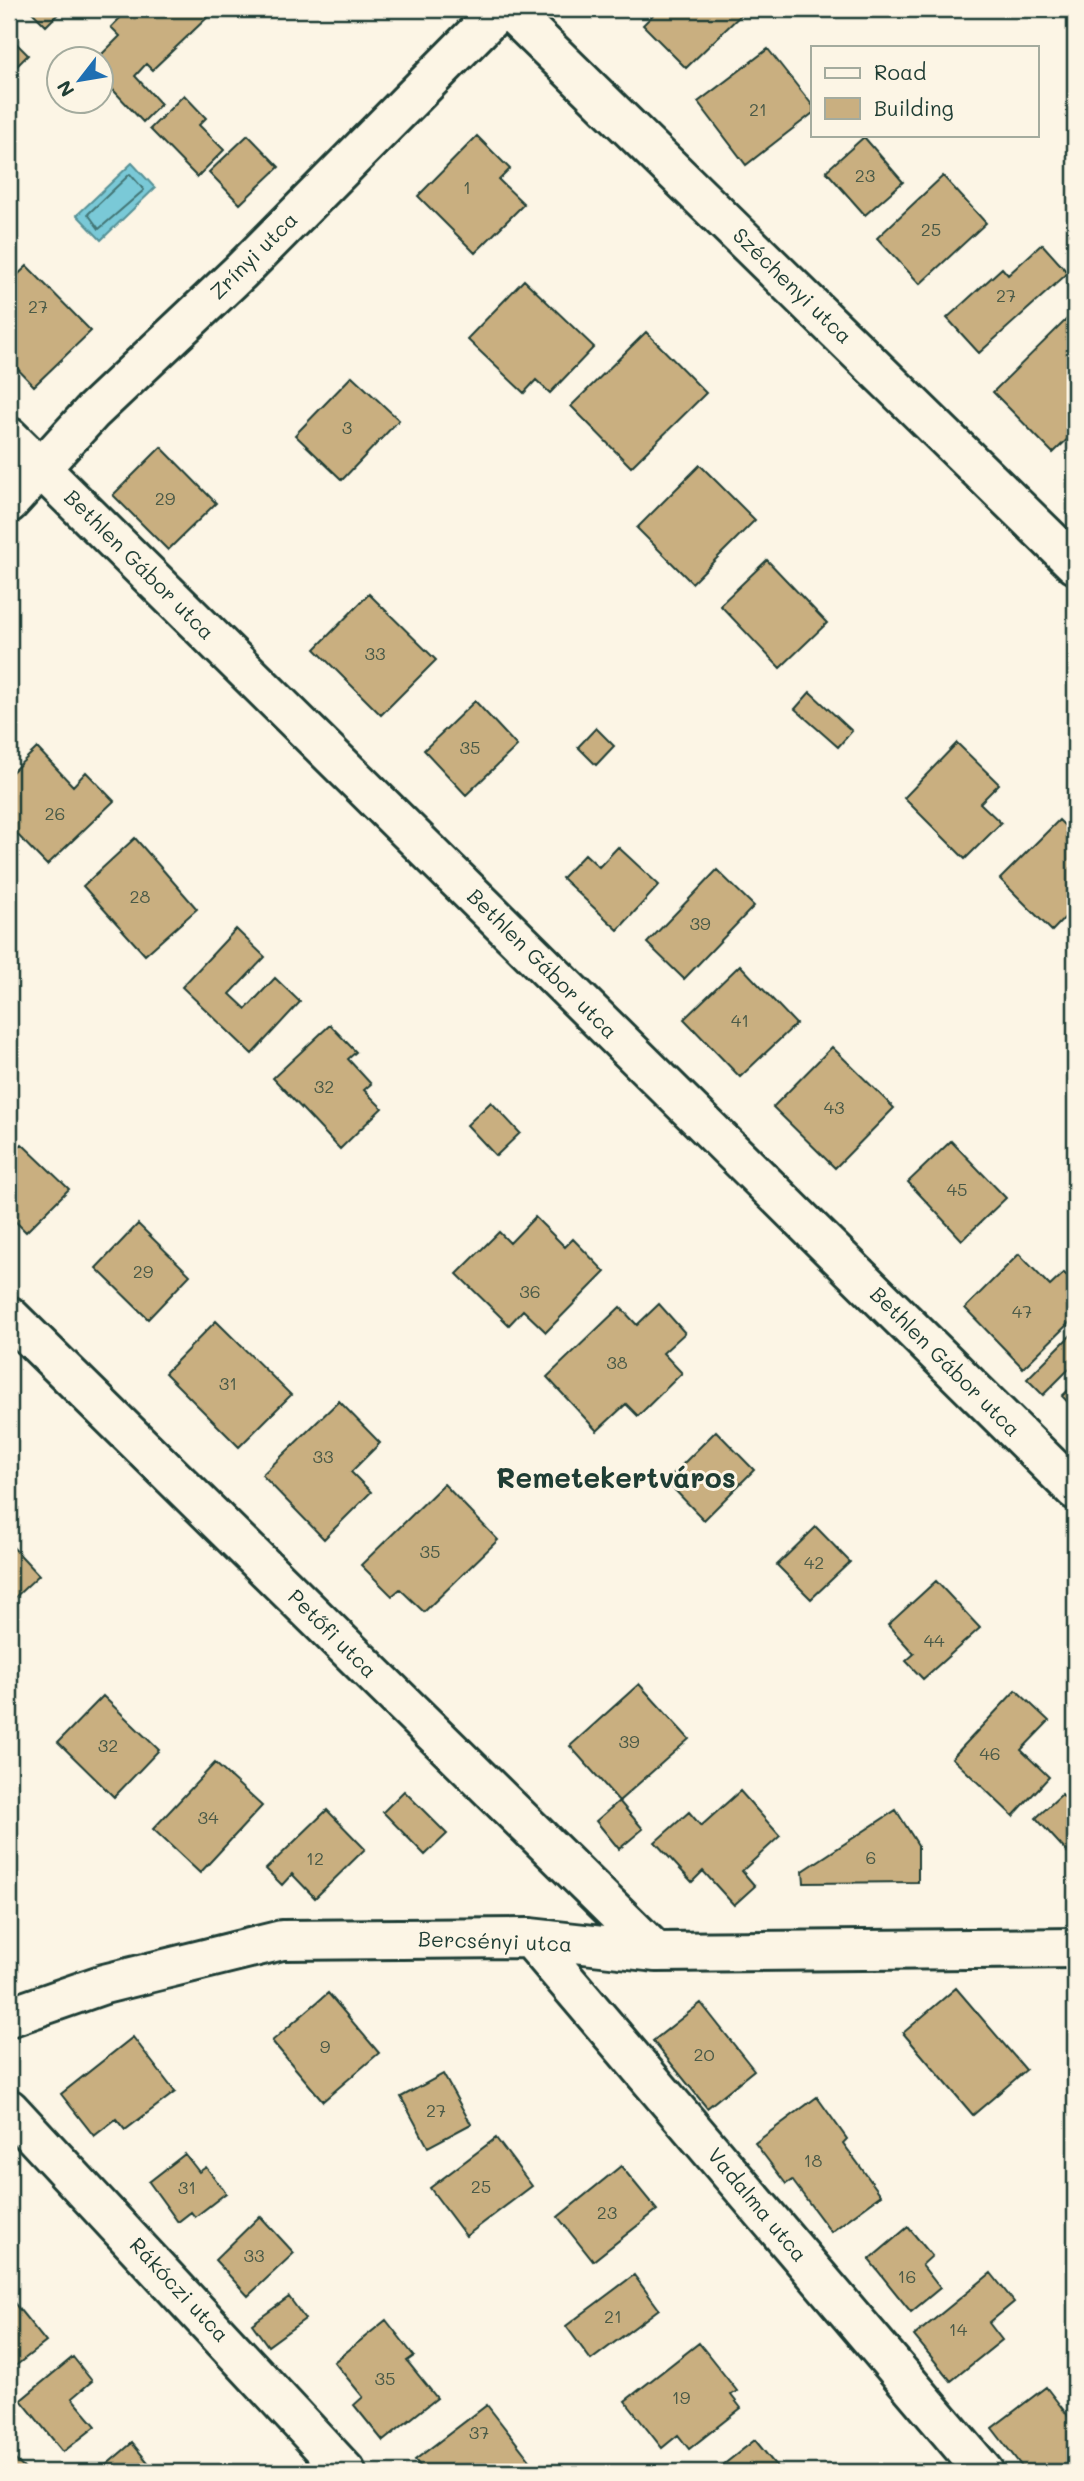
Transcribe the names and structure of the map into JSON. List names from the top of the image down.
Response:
{
  "streets": {
    "street": [
      "Zrínyi utca",
      "Széchenyi utca",
      "Bethlen Gábor utca",
      "Petőfi utca",
      "Bercsényi utca",
      "Vadalma utca",
      "Rákóczi utca"
    ]
  },
  "crossings": [
    ["Zrínyi utca", "Bethlen Gábor utca"],
    ["Petőfi utca", "Bercsényi utca"],
    ["Bercsényi utca", "Vadalma utca"]
  ],
  "districts": ["Remetekertváros"],
  "house_numbers": [
    "21",
    "23",
    "1",
    "25",
    "27",
    "27",
    "3",
    "29",
    "33",
    "35",
    "26",
    "28",
    "39",
    "41",
    "32",
    "43",
    "45",
    "29",
    "36",
    "47",
    "38",
    "31",
    "33",
    "35",
    "42",
    "44",
    "39",
    "32",
    "46",
    "34",
    "6",
    "12",
    "9",
    "20",
    "27",
    "18",
    "25",
    "31",
    "23",
    "33",
    "16",
    "21",
    "14",
    "35",
    "19",
    "37"
  ],
  "legend": ["Road", "Building"],
  "north": "bottom left"
}
